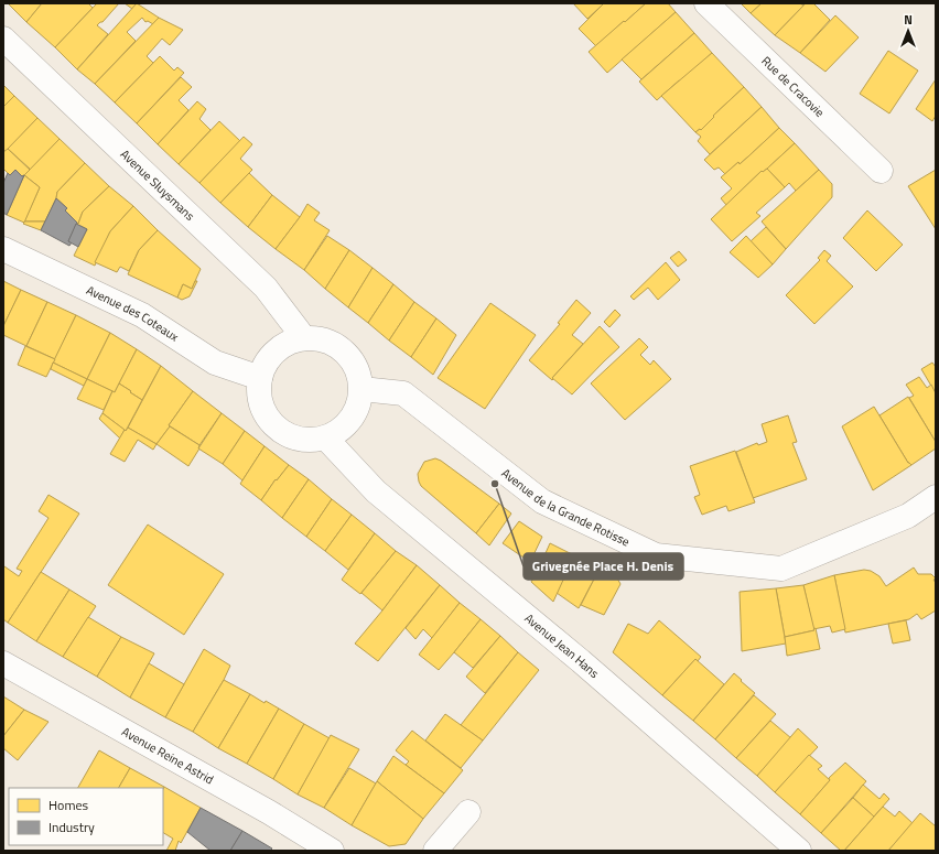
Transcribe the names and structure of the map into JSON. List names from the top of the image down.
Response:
{
  "streets": {
    "street": [
      "Rue de Cracovie",
      "Avenue Sluysmans",
      "Avenue des Coteaux",
      "Avenue de la Grande Rotisse",
      "Avenue Jean Hans",
      "Avenue Reine Astrid"
    ]
  },
  "crossings": [
    ["Avenue Sluysmans", "Avenue des Coteaux"],
    ["Avenue Sluysmans", "Avenue de la Grande Rotisse"],
    ["Avenue Sluysmans", "Avenue Jean Hans"],
    ["Avenue des Coteaux", "Avenue de la Grande Rotisse"],
    ["Avenue des Coteaux", "Avenue Jean Hans"],
    ["Avenue de la Grande Rotisse", "Avenue Jean Hans"]
  ],
  "places": ["Grivegnée Place H. Denis"],
  "legend": ["Homes", "Industry"],
  "north": "top"
}
